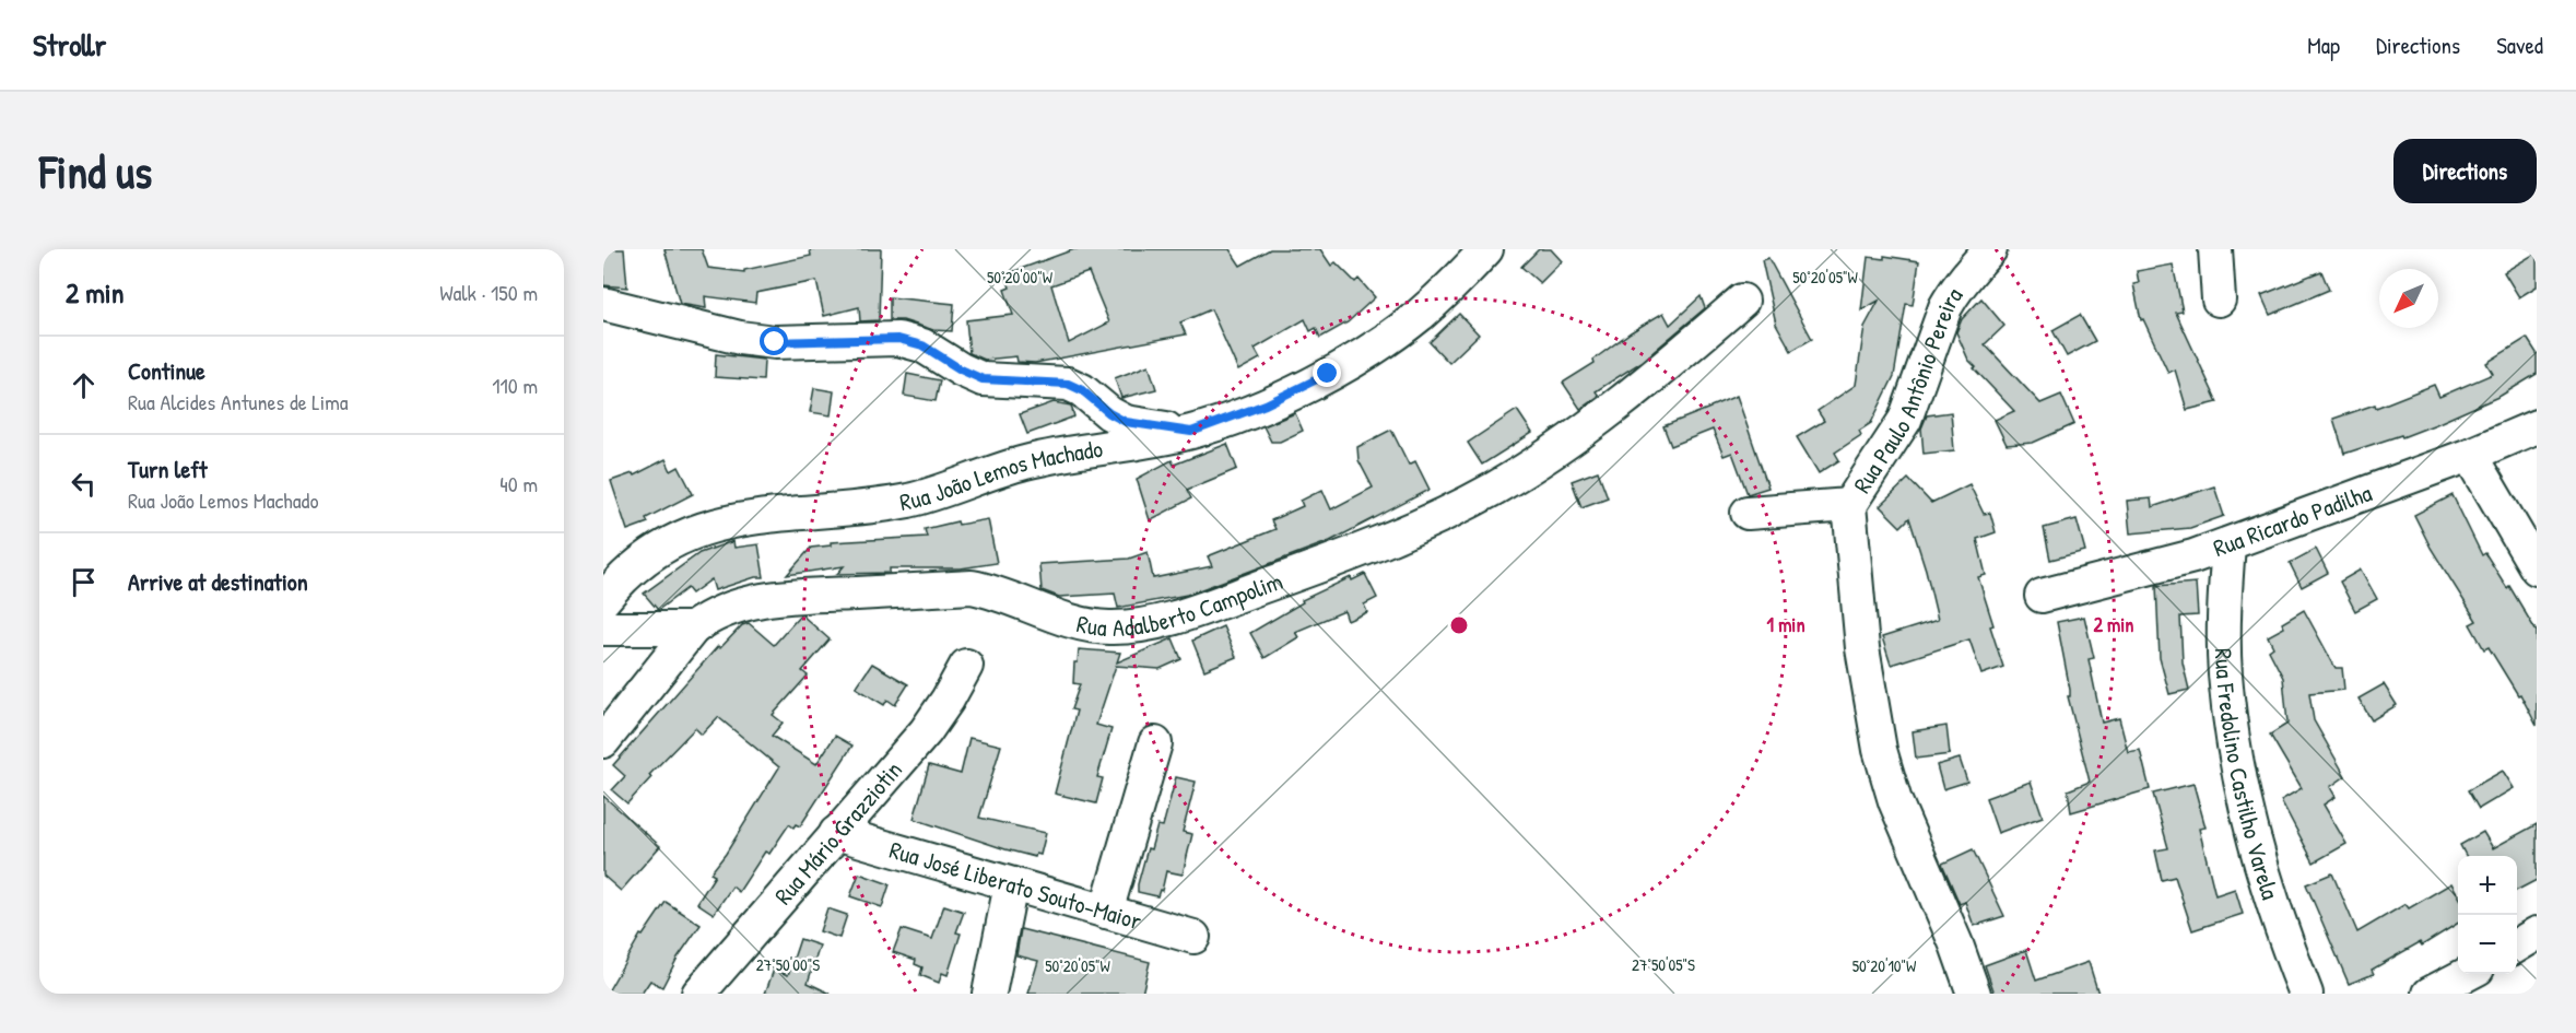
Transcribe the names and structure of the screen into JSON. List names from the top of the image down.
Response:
{
  "streets": {
    "street": [
      "Rua Paulo Antônio Pereira",
      "Rua João Lemos Machado",
      "Rua Ricardo Padilha",
      "Rua Adalberto Campolim",
      "Rua Fredolino Castilho Varela",
      "Rua Mário Grazziotin",
      "Rua José Liberato Souto-Maior"
    ]
  },
  "crossings": [
    ["Rua Ricardo Padilha", "Rua Fredolino Castilho Varela"],
    ["Rua Mário Grazziotin", "Rua José Liberato Souto-Maior"]
  ],
  "north": "bottom left",
  "page": {
    "header": "Strollr",
    "nav": ["Map", "Directions", "Saved"],
    "buttons": "Directions",
    "title": "Find us",
    "heading": ["2 min", "Walk · 150 m"],
    "list": [
      ["Continue", "Rua Alcides Antunes de Lima", "110 m"],
      ["Turn left", "Rua João Lemos Machado", "40 m"],
      "Arrive at destination"
    ],
    "map_buttons": ["+", "−"]
  },
  "coordinates": [
    "50°20'00\"W",
    "50°20'05\"W",
    "27°50'00\"S",
    "27°50'05\"S",
    "50°20'10\"W"
  ],
  "rings": ["1 min", "2 min"]
}
